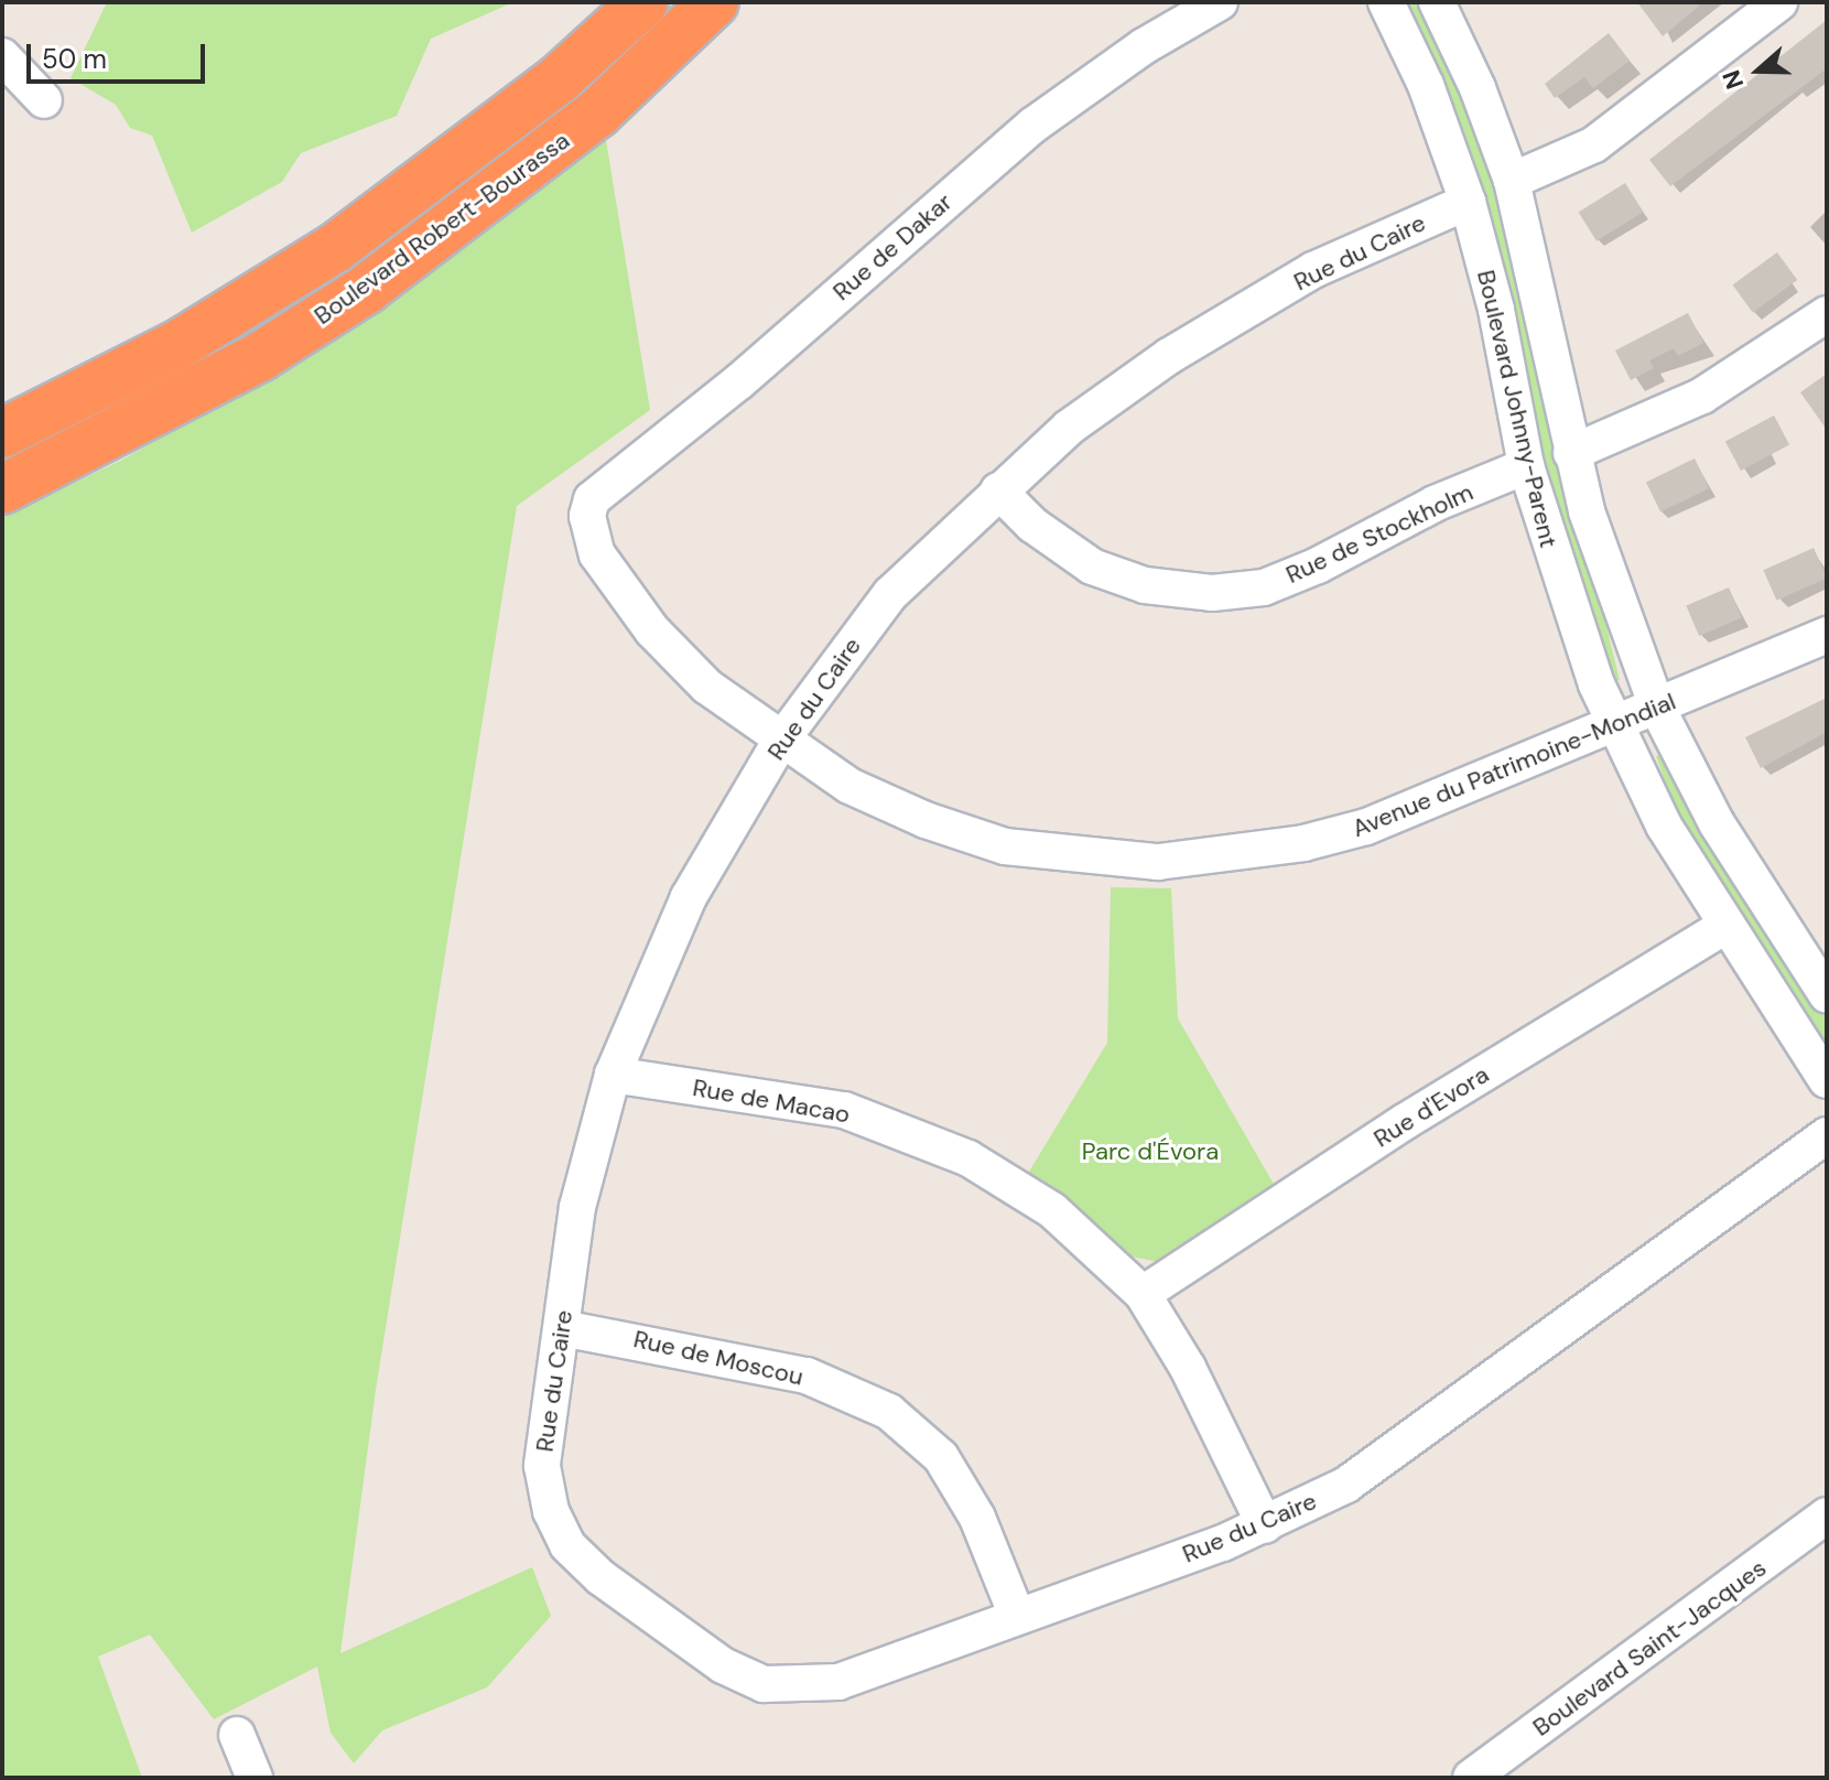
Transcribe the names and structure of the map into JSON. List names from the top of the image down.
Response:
{
  "streets": {
    "highway": ["Boulevard Robert-Bourassa"],
    "street": [
      "Rue de Dakar",
      "Rue du Caire",
      "Boulevard Johnny-Parent",
      "Rue de Stockholm",
      "Avenue du Patrimoine-Mondial",
      "Rue de Macao",
      "Rue d'Evora",
      "Rue de Moscou",
      "Boulevard Saint-Jacques"
    ]
  },
  "crossings": [
    ["Rue de Dakar", "Avenue du Patrimoine-Mondial"],
    ["Rue du Caire", "Boulevard Johnny-Parent"],
    ["Rue du Caire", "Rue de Stockholm"],
    ["Rue du Caire", "Avenue du Patrimoine-Mondial"],
    ["Rue du Caire", "Rue de Macao"],
    ["Rue du Caire", "Rue de Moscou"],
    ["Boulevard Johnny-Parent", "Rue de Stockholm"],
    ["Boulevard Johnny-Parent", "Avenue du Patrimoine-Mondial"],
    ["Boulevard Johnny-Parent", "Rue d'Evora"],
    ["Rue de Macao", "Rue d'Evora"]
  ],
  "parks": ["Parc d'Évora"],
  "scale_bar": "50 m",
  "north": "left"
}
